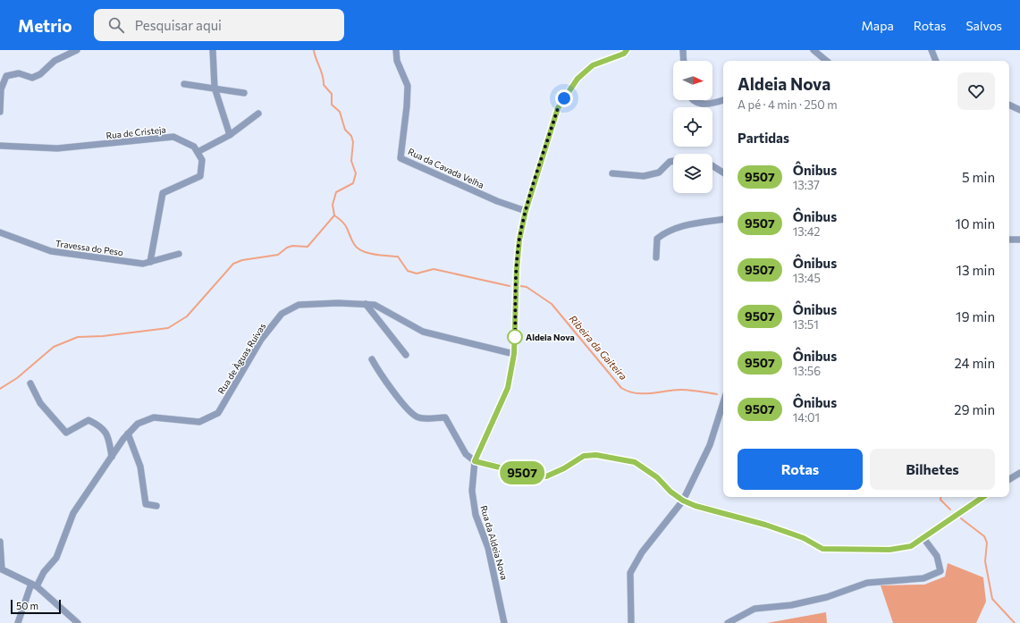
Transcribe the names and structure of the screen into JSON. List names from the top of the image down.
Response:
{
  "streets": {
    "street": [
      "Rua de Cristeja",
      "Rua da Cavada Velha",
      "Travessa do Peso",
      "Rua de Àguas Ruivas",
      "Rua da Aldeia Nova"
    ]
  },
  "crossings": [
    ["Rua da Cavada Velha", "Rua da Aldeia Nova"],
    ["Rua de Àguas Ruivas", "Rua da Aldeia Nova"]
  ],
  "water": ["Ribeira da Gaiteira"],
  "places": ["Aldeia Nova"],
  "lines": ["bus line 9507"],
  "scale_bar": "50 m",
  "north": "right",
  "page": {
    "header": "Metrio",
    "search": "Pesquisar aqui",
    "nav": ["Mapa", "Rotas", "Salvos"],
    "on_map": "9507",
    "heading": [
      ["Aldeia Nova", "A pé · 4 min · 250 m"],
      "Partidas"
    ],
    "list": [
      {
        "mark": "9507",
        "name": "Ônibus",
        "note": "13:37",
        "value": "5 min"
      },
      {
        "mark": "9507",
        "name": "Ônibus",
        "note": "13:42",
        "value": "10 min"
      },
      {
        "mark": "9507",
        "name": "Ônibus",
        "note": "13:45",
        "value": "13 min"
      },
      {
        "mark": "9507",
        "name": "Ônibus",
        "note": "13:51",
        "value": "19 min"
      },
      {
        "mark": "9507",
        "name": "Ônibus",
        "note": "13:56",
        "value": "24 min"
      },
      {
        "mark": "9507",
        "name": "Ônibus",
        "note": "14:01",
        "value": "29 min"
      }
    ],
    "buttons": ["Rotas", "Bilhetes"],
    "scale": "50 m"
  }
}
